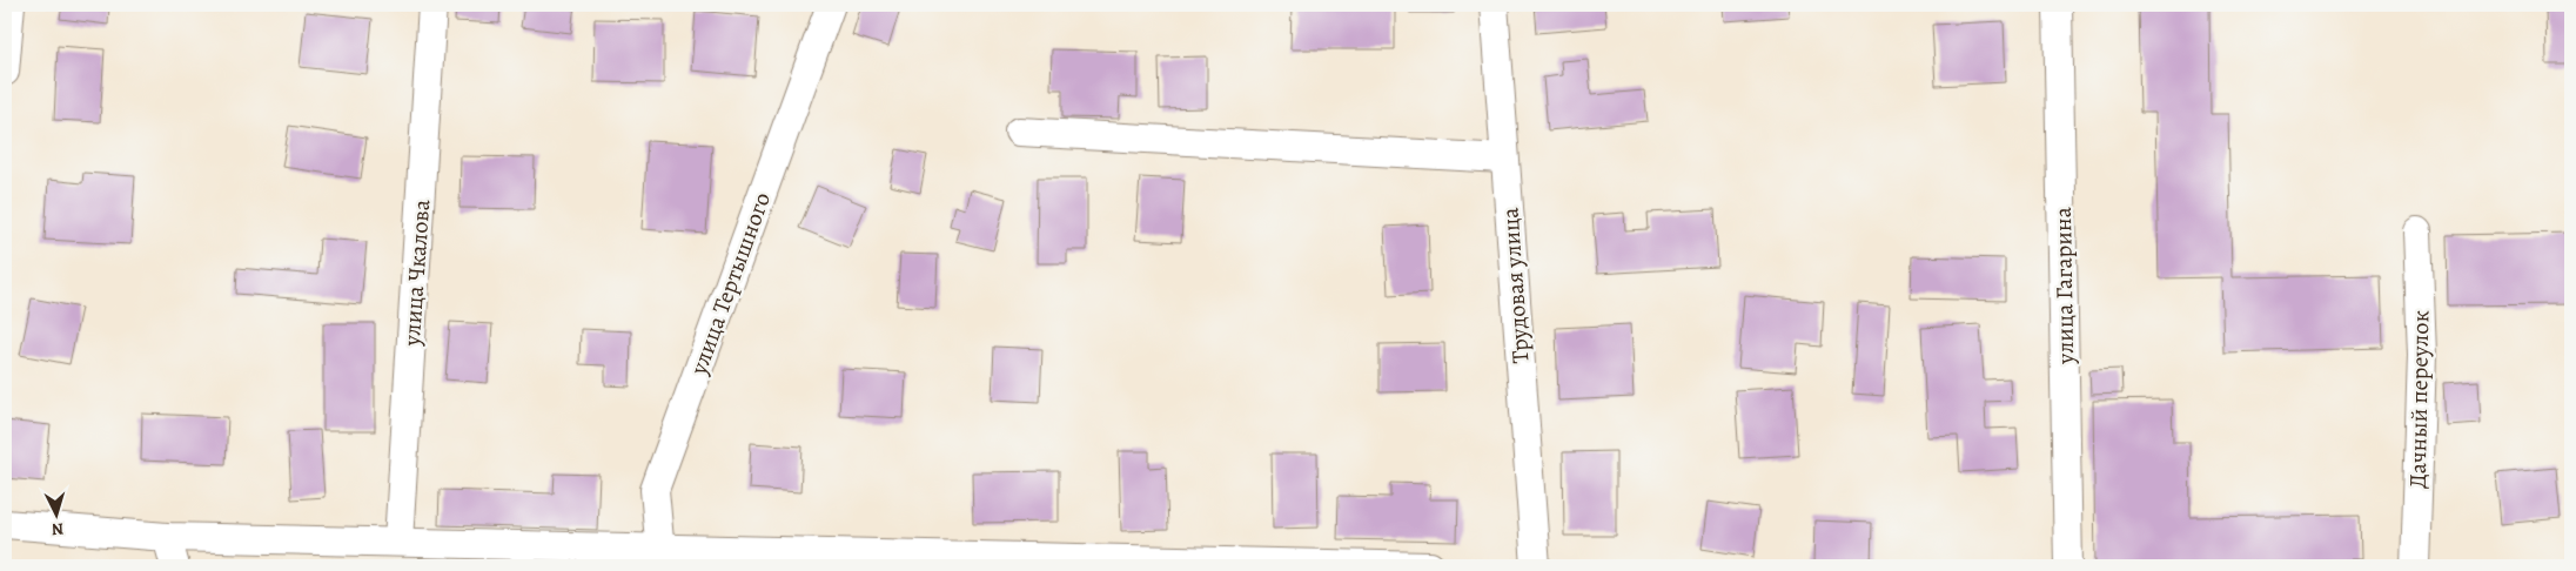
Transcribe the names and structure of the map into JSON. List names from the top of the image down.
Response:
{
  "streets": {
    "street": [
      "улица Чкалова",
      "улица Тертышного",
      "Трудовая улица",
      "улица Гагарина",
      "Дачный переулок"
    ]
  },
  "north": "bottom"
}
